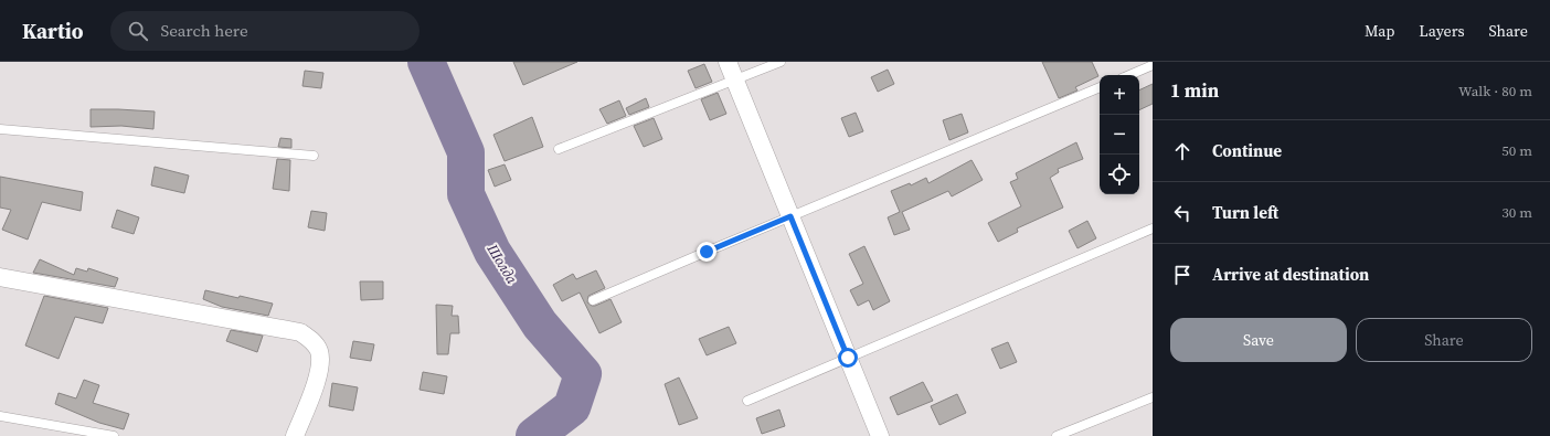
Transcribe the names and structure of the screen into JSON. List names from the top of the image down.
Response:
{
  "water": ["Шолда"],
  "page": {
    "header": "Kartio",
    "search": "Search here",
    "nav": ["Map", "Layers", "Share"],
    "heading": ["1 min", "Walk · 80 m"],
    "map_buttons": ["+", "−"],
    "list": [
      ["Continue", "50 m"],
      ["Turn left", "30 m"],
      "Arrive at destination"
    ],
    "buttons": ["Save", "Share"]
  }
}
